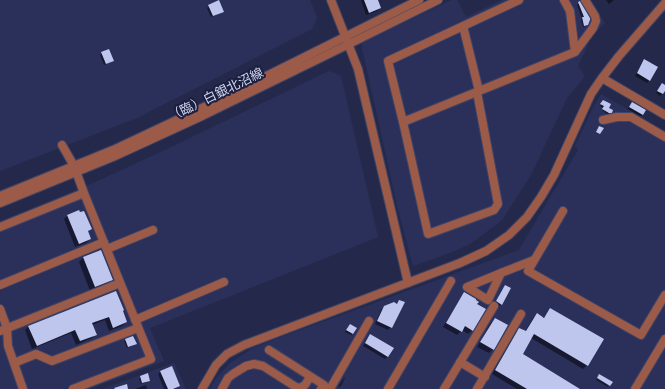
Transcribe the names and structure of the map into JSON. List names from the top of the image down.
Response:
{
  "streets": {
    "street": ["（臨）白銀北沼線"]
  }
}
